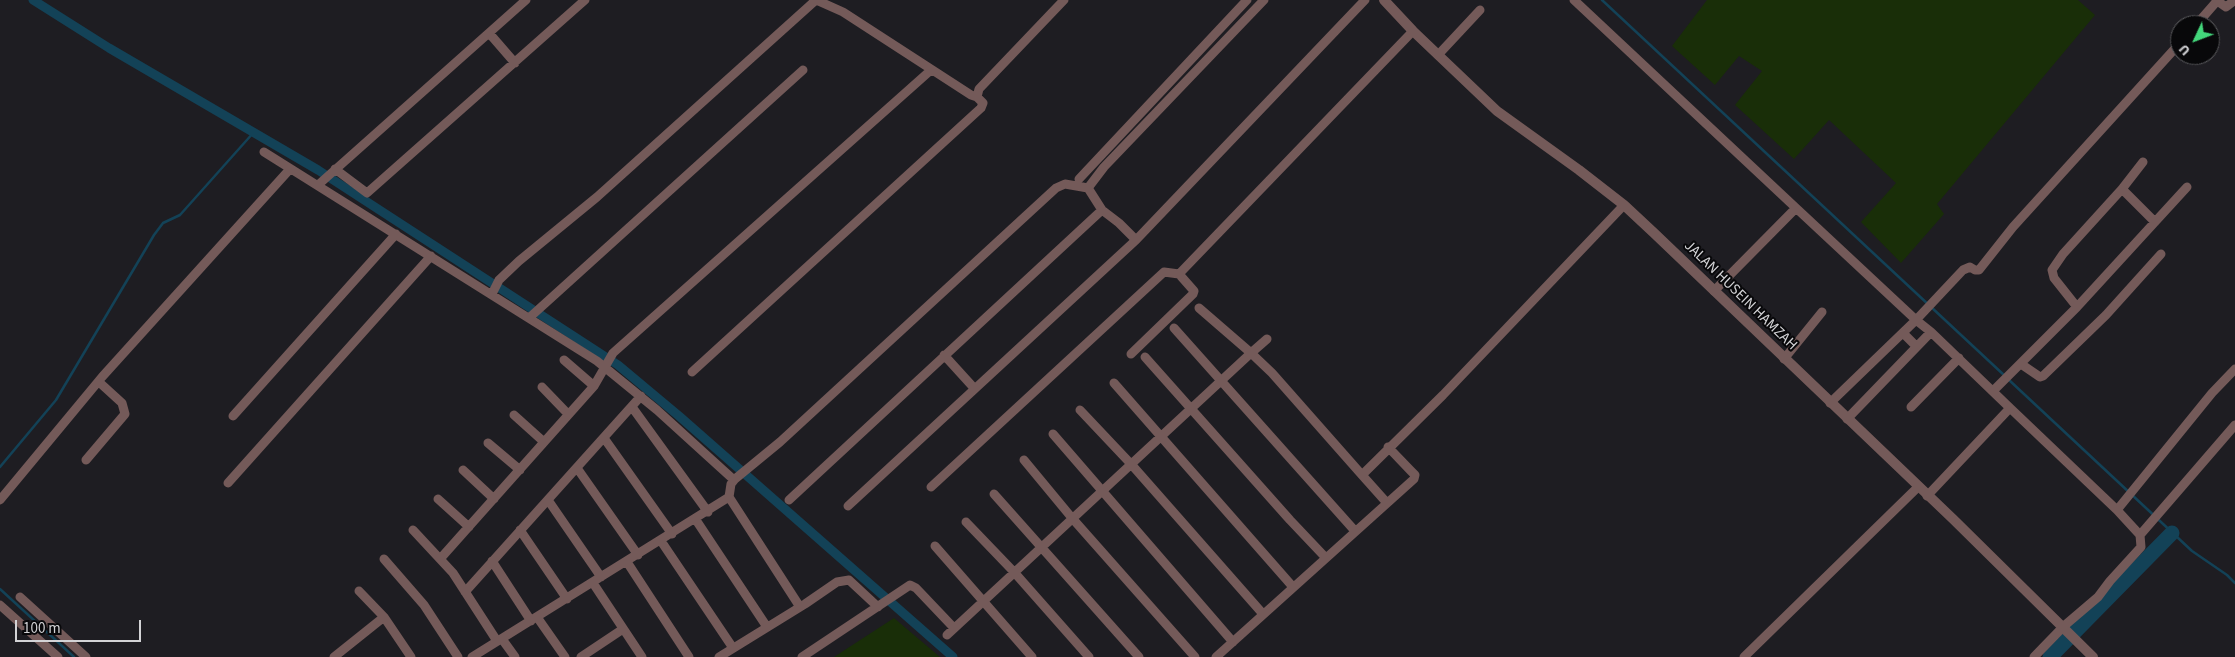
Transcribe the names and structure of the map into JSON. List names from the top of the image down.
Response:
{
  "streets": {
    "street": ["JALAN HUSEIN HAMZAH"]
  },
  "scale_bar": "100 m",
  "north": "bottom left"
}
